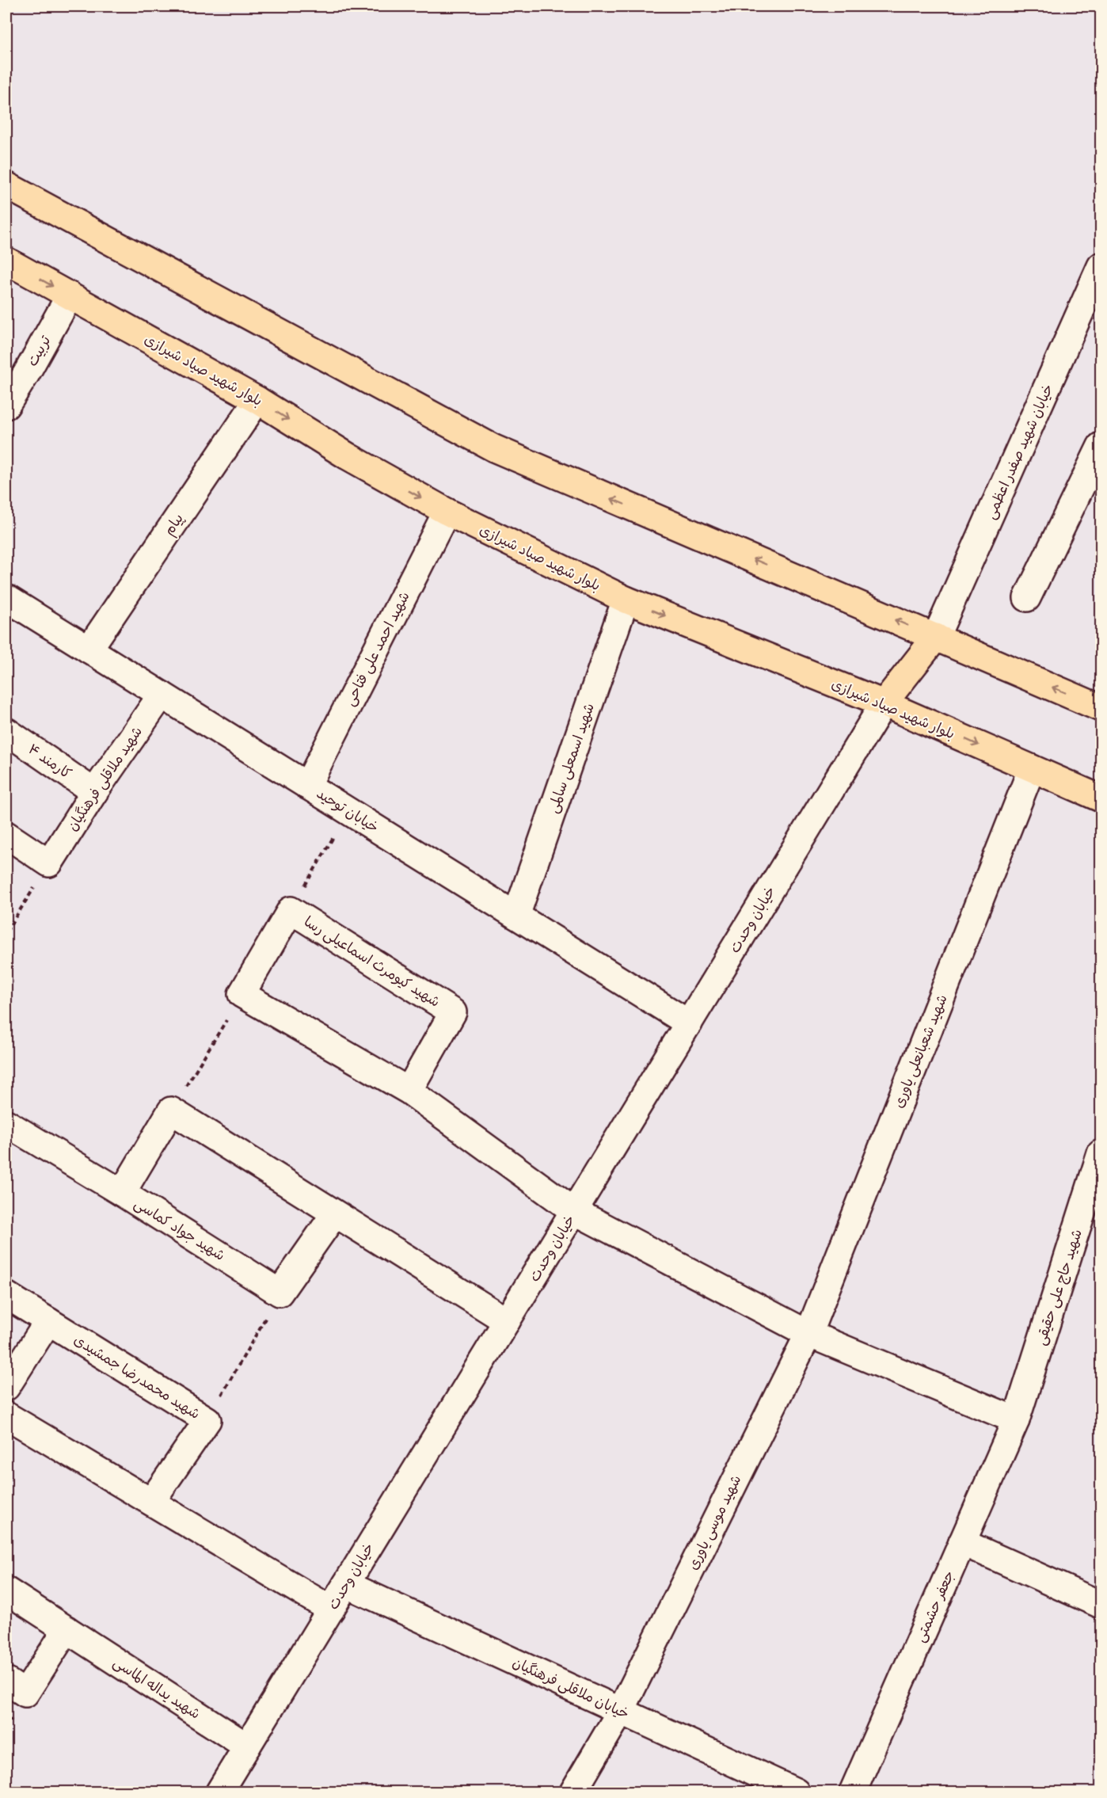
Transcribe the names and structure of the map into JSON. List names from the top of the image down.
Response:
{
  "streets": {
    "main road": ["بلوار شهید صیاد شیرازی"],
    "street": [
      "تربیت",
      "خیابان شهید صفدر اعظمی",
      "پیام",
      "شهید احمد علی فتاحی",
      "شهید اسمعلی سالمی",
      "کارمند ۴",
      "شهید ملاقلی فرهنگیان",
      "خیابان توحید",
      "خیابان وحدت",
      "شهید کیومرث اسماعیلی رسا",
      "شهید شعبانعلی یاوری",
      "شهید جواد کماسی",
      "شهید حاج علی حقیقی",
      "شهید محمدرضا جمشیدی",
      "شهید موسی یاوری",
      "جعفر حشمتی",
      "شهید یداله الماسی",
      "خیابان ملاقلی فرهنگیان"
    ]
  },
  "crossings": [
    ["تربیت", "بلوار شهید صیاد شیرازی"],
    ["بلوار شهید صیاد شیرازی", "پیام"],
    ["بلوار شهید صیاد شیرازی", "شهید احمد علی فتاحی"],
    ["بلوار شهید صیاد شیرازی", "شهید اسمعلی سالمی"],
    ["بلوار شهید صیاد شیرازی", "خیابان وحدت"],
    ["بلوار شهید صیاد شیرازی", "شهید شعبانعلی یاوری"],
    ["پیام", "خیابان توحید"],
    ["شهید احمد علی فتاحی", "خیابان توحید"],
    ["شهید اسمعلی سالمی", "خیابان توحید"],
    ["کارمند ۴", "شهید ملاقلی فرهنگیان"],
    ["شهید ملاقلی فرهنگیان", "خیابان توحید"],
    ["خیابان توحید", "خیابان وحدت"],
    ["خیابان وحدت", "شهید یداله الماسی"],
    ["خیابان وحدت", "خیابان ملاقلی فرهنگیان"],
    ["شهید شعبانعلی یاوری", "شهید موسی یاوری"],
    ["شهید حاج علی حقیقی", "جعفر حشمتی"],
    ["شهید موسی یاوری", "خیابان ملاقلی فرهنگیان"]
  ]
}
